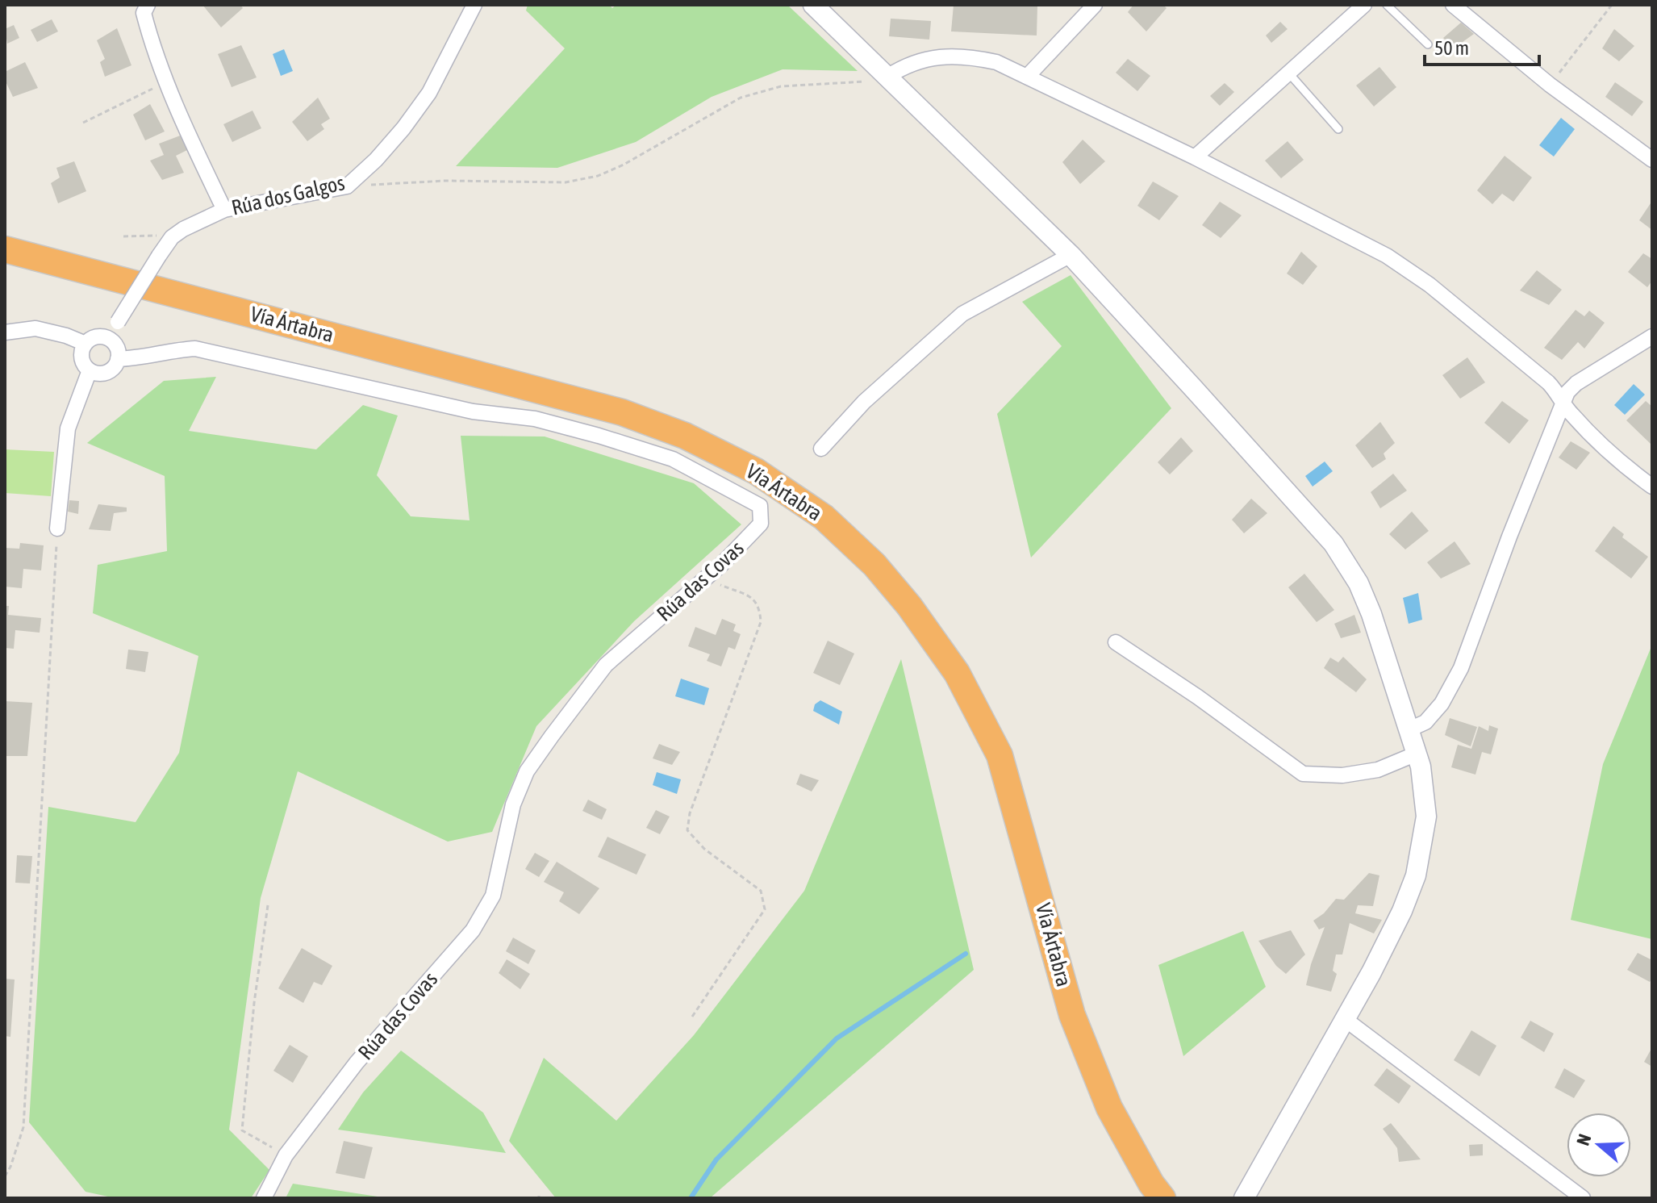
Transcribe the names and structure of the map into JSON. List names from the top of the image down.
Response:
{
  "streets": {
    "highway": ["Vía Ártabra"],
    "street": ["Rúa dos Galgos", "Rúa das Covas"]
  },
  "crossings": [
    ["Rúa dos Galgos", "Rúa das Covas"]
  ],
  "scale_bar": "50 m",
  "north": "left"
}
